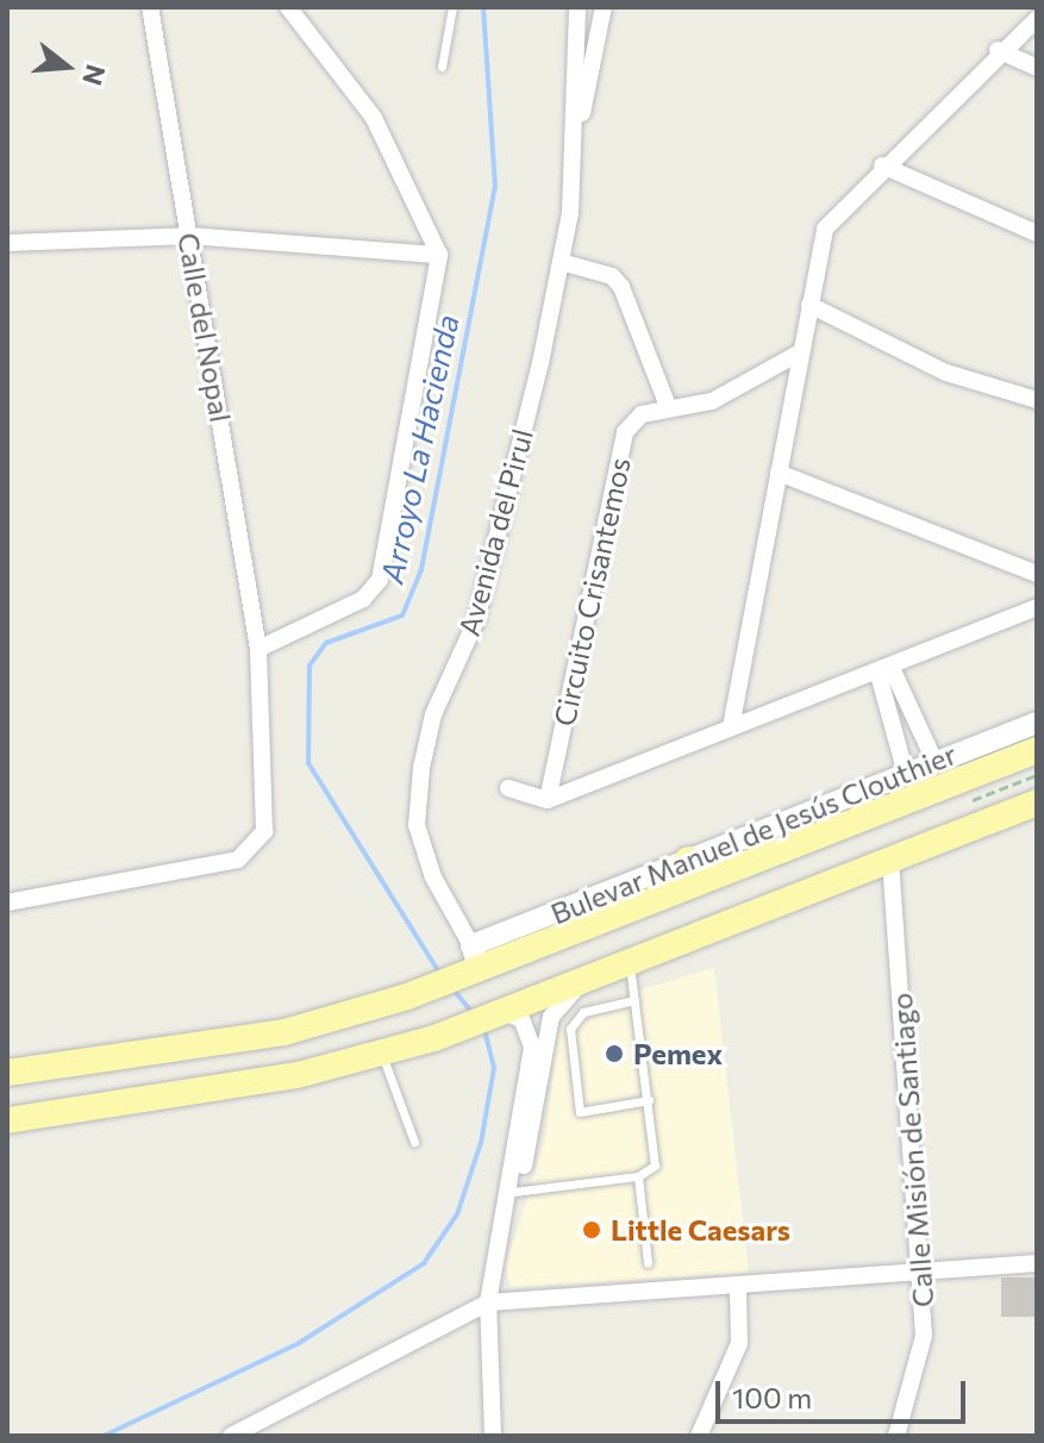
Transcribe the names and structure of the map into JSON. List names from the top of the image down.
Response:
{
  "streets": {
    "street": [
      "Calle del Nopal",
      "Avenida del Pirul",
      "Circuito Crisantemos",
      "Bulevar Manuel de Jesús Clouthier",
      "Calle Misión de Santiago"
    ]
  },
  "crossings": [
    ["Avenida del Pirul", "Bulevar Manuel de Jesús Clouthier"]
  ],
  "water": ["Arroyo La Hacienda"],
  "places": ["Pemex", "Little Caesars"],
  "scale_bar": "100 m",
  "north": "right"
}
